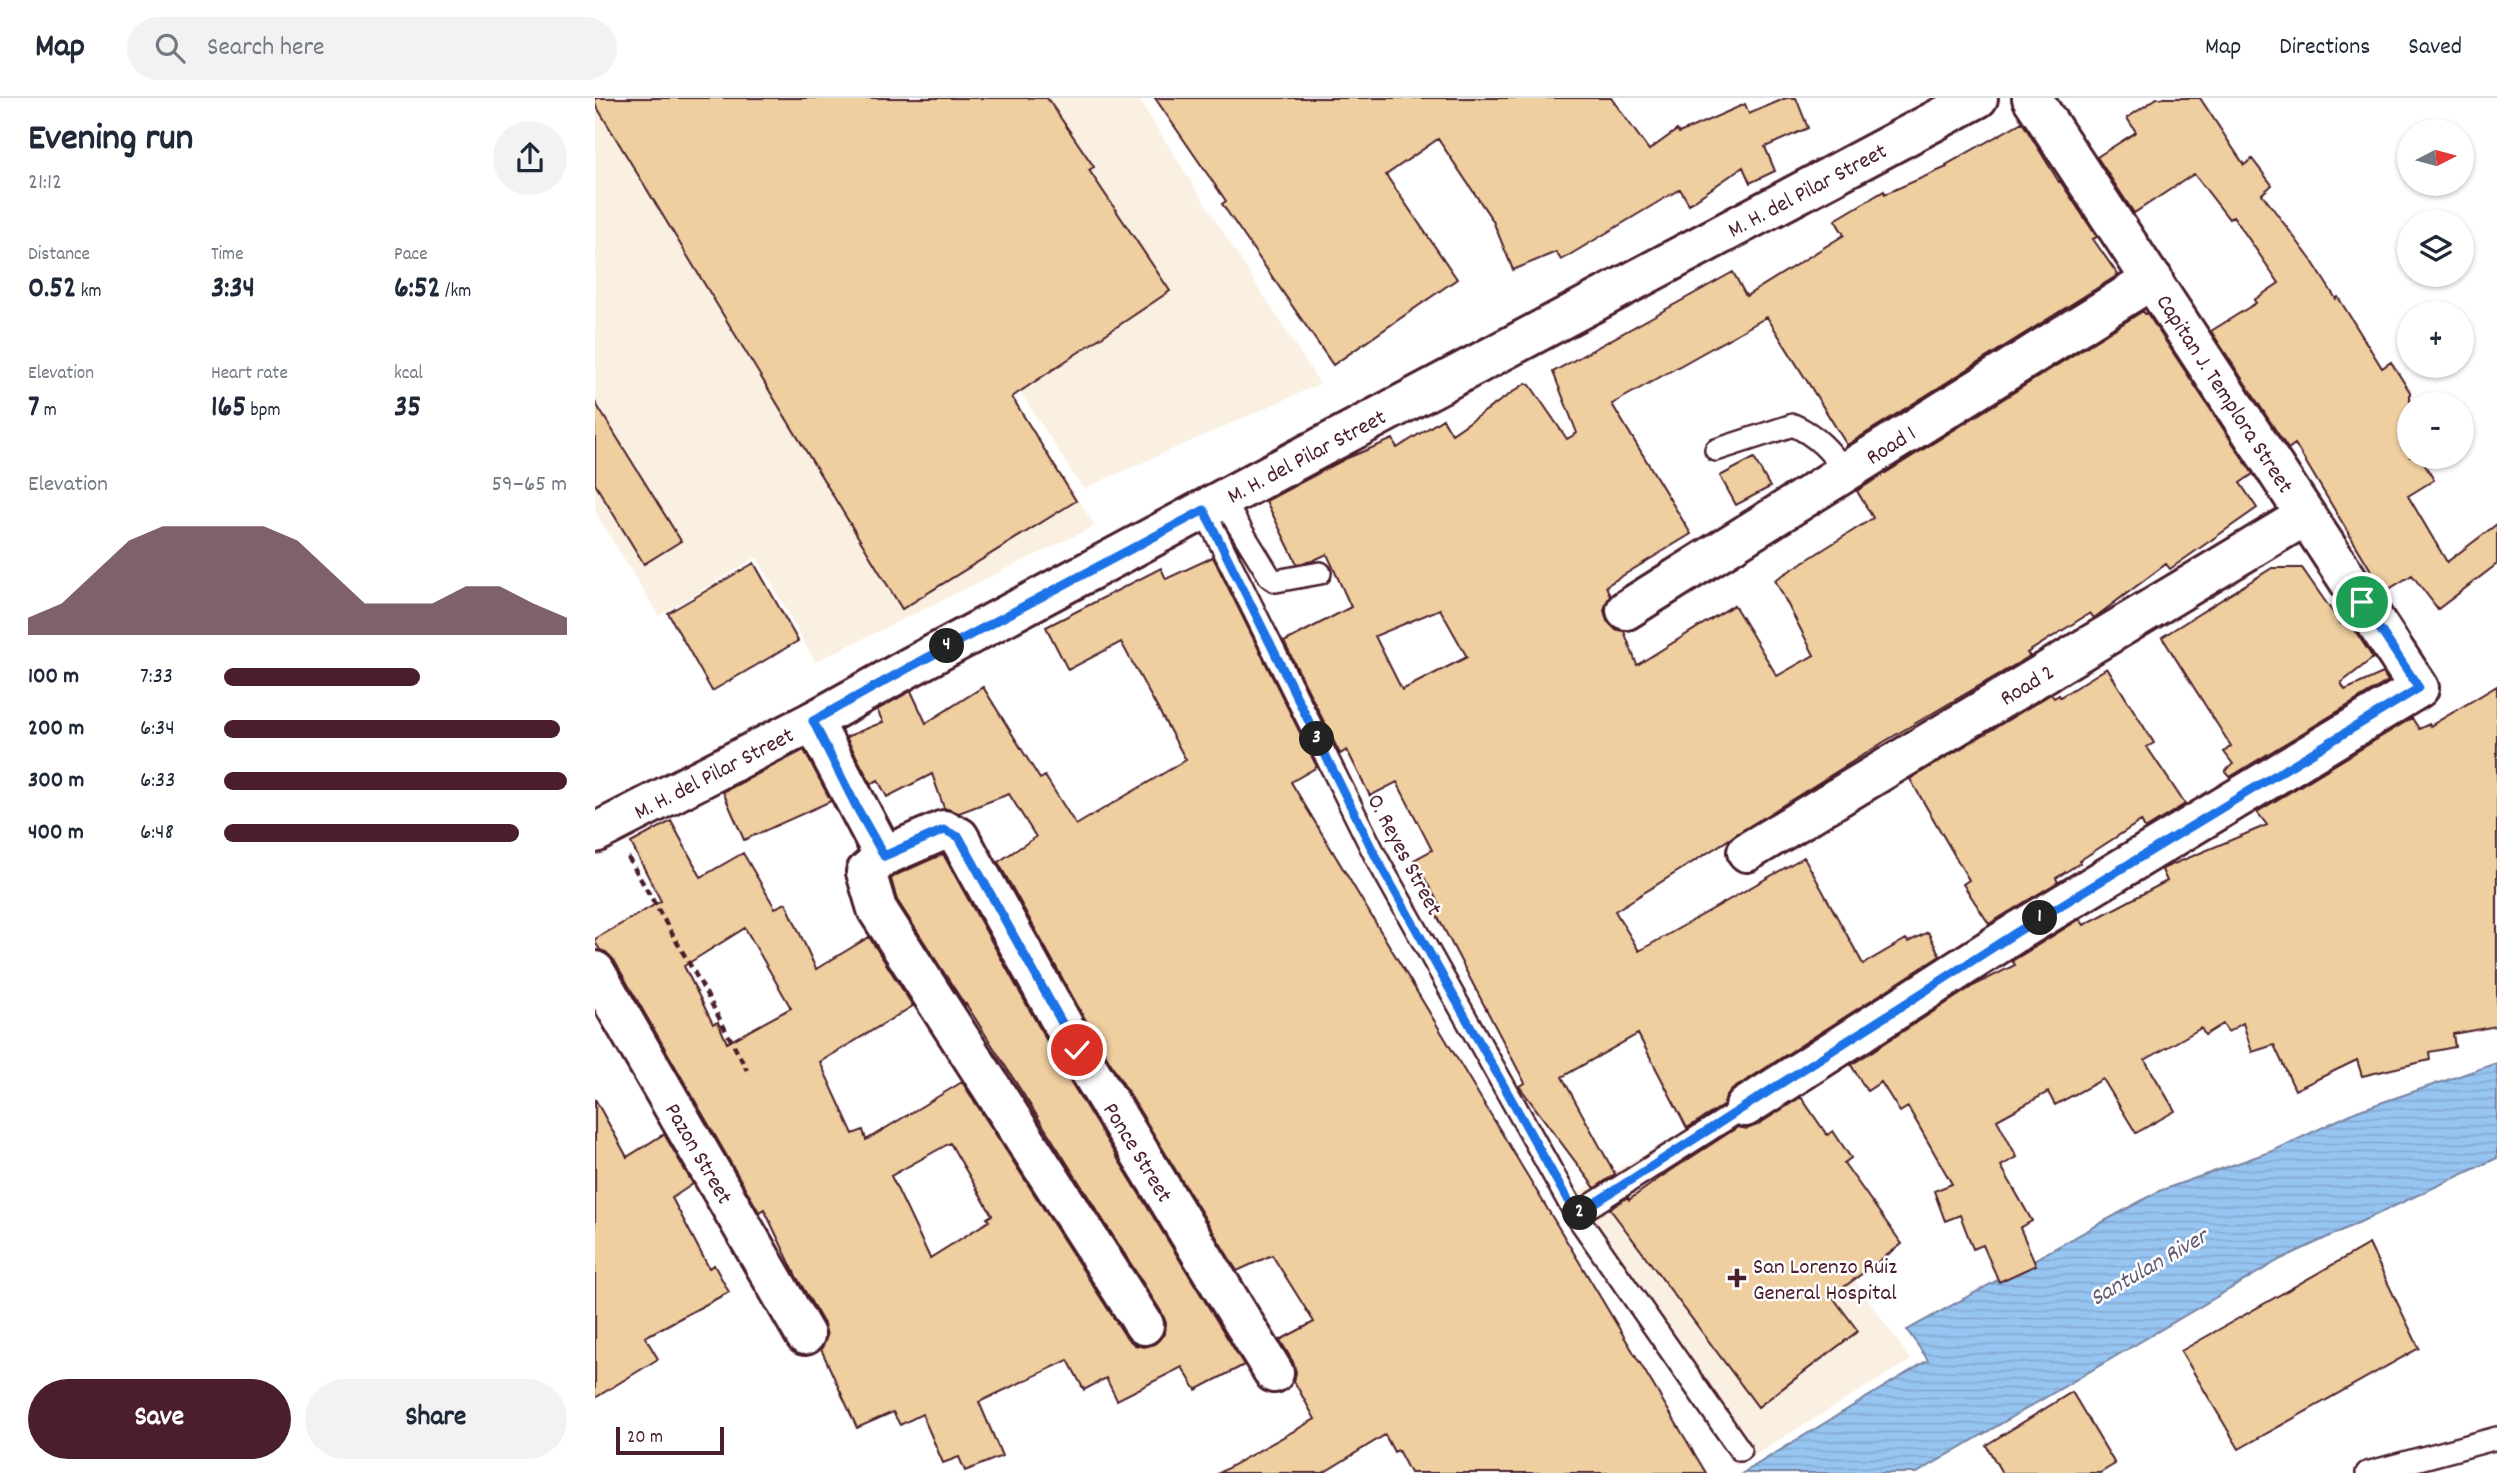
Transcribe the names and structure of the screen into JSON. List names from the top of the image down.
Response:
{
  "streets": {
    "street": [
      "M. H. del Pilar Street",
      "Capitan J. Templora Street",
      "Road 1",
      "Road 2",
      "Ponce Street",
      "Pazon Street"
    ],
    "lane": ["O. Reyes Street"]
  },
  "crossings": [
    ["M. H. del Pilar Street", "O. Reyes Street"],
    ["Capitan J. Templora Street", "Road 1"],
    ["Capitan J. Templora Street", "Road 2"]
  ],
  "water": ["Santulan River"],
  "places": {
    "health": ["San Lorenzo Ruiz General Hospital"]
  },
  "scale_bar": "20 m",
  "north": "right",
  "page": {
    "header": "Map",
    "search": "Search here",
    "nav": ["Map", "Directions", "Saved"],
    "heading": ["Evening run", "21:12"],
    "map_buttons": ["+", "−"],
    "stats": [
      ["Distance", "0.52 km"],
      ["Time", "3:34"],
      ["Pace", "6:52 /km"],
      ["Elevation", "7 m"],
      ["Heart rate", "165 bpm"],
      ["kcal", "35"]
    ],
    "chart": ["Elevation", "59–65 m"],
    "pins": [
      "4",
      "3",
      "1",
      "2"
    ],
    "list": [
      {
        "name": "100 m",
        "note": "7:33"
      },
      {
        "name": "200 m",
        "note": "6:34"
      },
      {
        "name": "300 m",
        "note": "6:33"
      },
      {
        "name": "400 m",
        "note": "6:48"
      }
    ],
    "buttons": ["Save", "Share"],
    "scale": "20 m"
  }
}
